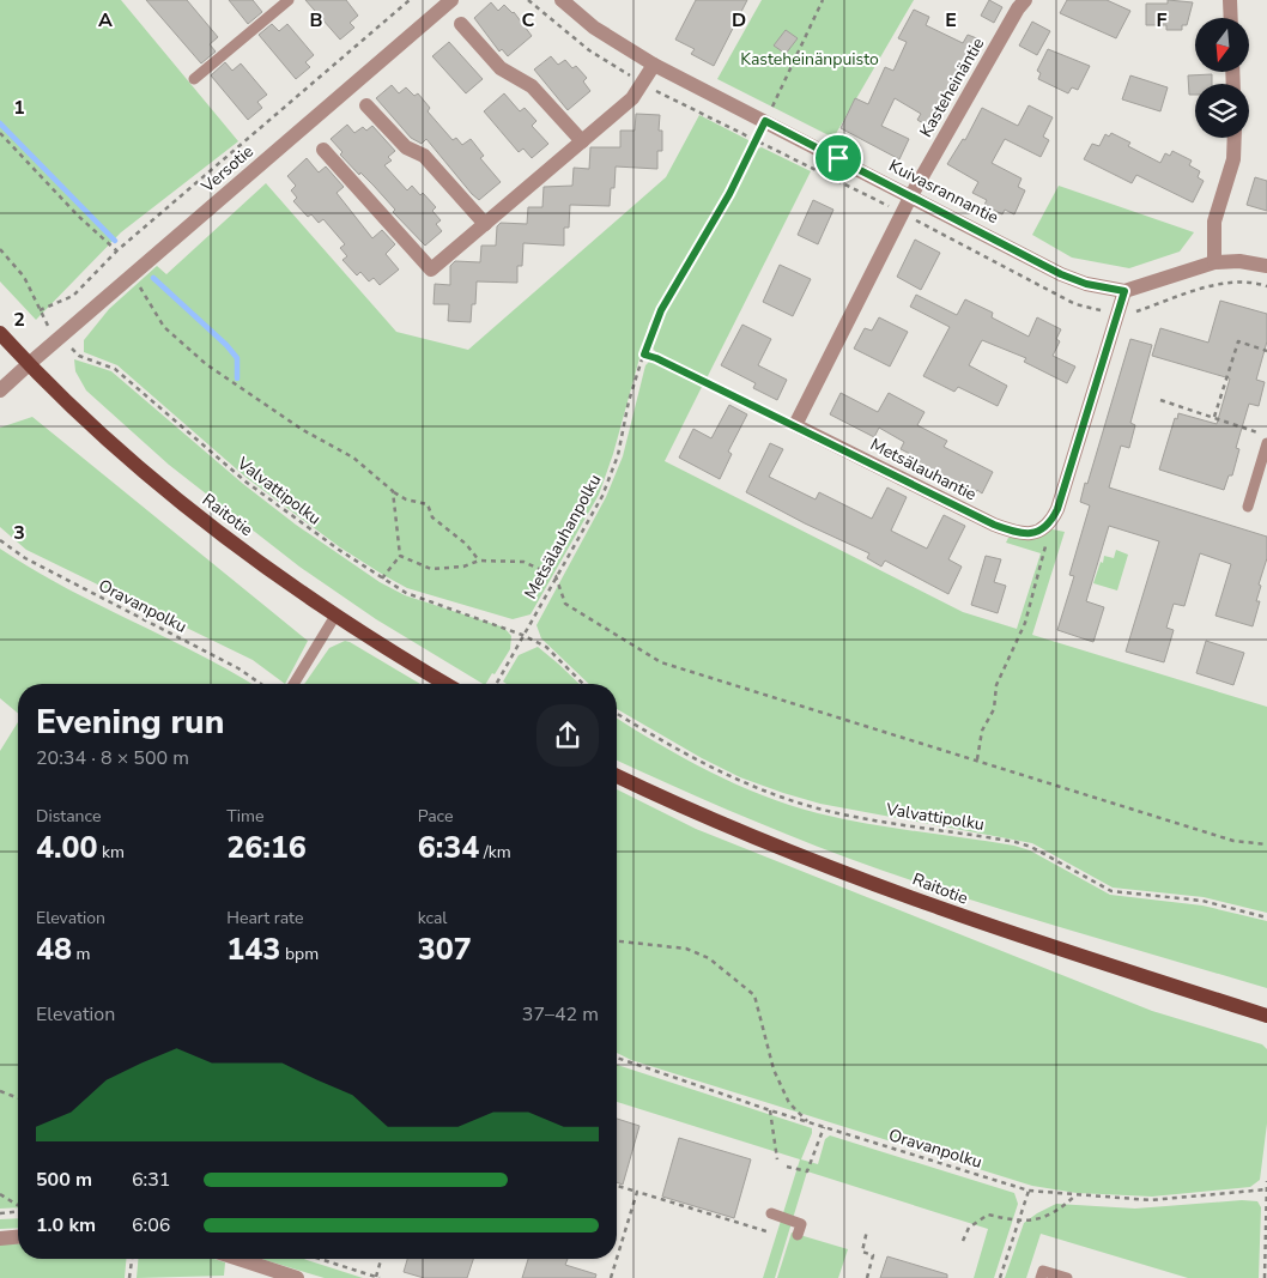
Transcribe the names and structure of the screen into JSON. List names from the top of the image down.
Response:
{
  "streets": {
    "main road": ["Raitotie"],
    "street": [
      "Kasteheinäntie",
      "Versotie",
      "Kuivasrannantie",
      "Metsälauhantie"
    ],
    "path": ["Valvattipolku", "Metsälauhanpolku", "Oravanpolku"]
  },
  "crossings": [
    ["Kasteheinäntie", "Kuivasrannantie"],
    ["Versotie", "Valvattipolku"],
    ["Versotie", "Raitotie"],
    ["Kuivasrannantie", "Metsälauhanpolku"],
    ["Valvattipolku", "Metsälauhanpolku"]
  ],
  "parks": ["Kasteheinänpuisto"],
  "north": "bottom",
  "page": {
    "heading": ["Evening run", "20:34 · 8 × 500 m"],
    "stats": [
      ["Distance", "4.00 km"],
      ["Time", "26:16"],
      ["Pace", "6:34 /km"],
      ["Elevation", "48 m"],
      ["Heart rate", "143 bpm"],
      ["kcal", "307"]
    ],
    "chart": ["Elevation", "37–42 m"],
    "list": [
      {
        "name": "500 m",
        "note": "6:31"
      },
      {
        "name": "1.0 km",
        "note": "6:06"
      }
    ]
  },
  "grid": {
    "columns": [
      "A",
      "B",
      "C",
      "D",
      "E",
      "F"
    ],
    "rows": ["1", "2", "3"]
  }
}
